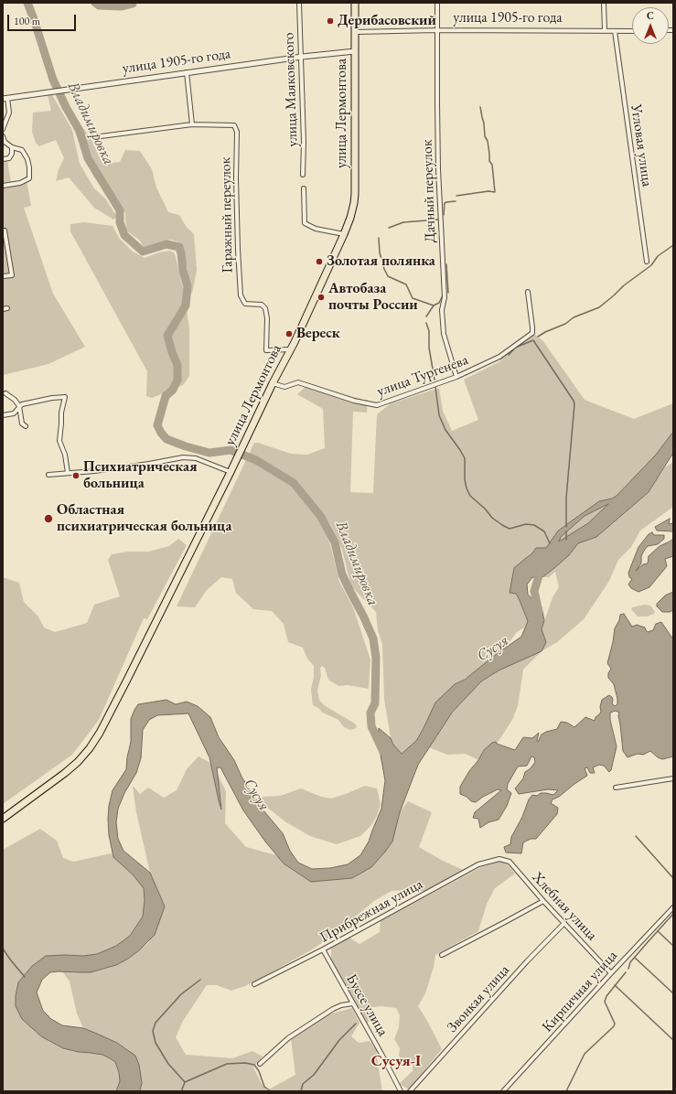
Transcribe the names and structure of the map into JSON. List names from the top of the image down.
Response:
{
  "streets": {
    "highway": ["улица Лермонтова"],
    "street": [
      "улица 1905-го года",
      "улица Маяковского",
      "Угловая улица",
      "Дачный переулок",
      "Гаражный переулок",
      "улица Тургенева",
      "Хлебная улица",
      "Прибрежная улица",
      "Кирпичная улица",
      "Звонкая улица",
      "Буссе улица"
    ]
  },
  "crossings": [
    ["улица 1905-го года", "улица Маяковского"],
    ["улица 1905-го года", "улица Лермонтова"],
    ["улица 1905-го года", "Угловая улица"],
    ["улица 1905-го года", "Дачный переулок"],
    ["улица Лермонтова", "Гаражный переулок"],
    ["улица Лермонтова", "улица Тургенева"],
    ["Дачный переулок", "улица Тургенева"],
    ["Хлебная улица", "Прибрежная улица"],
    ["Хлебная улица", "Кирпичная улица"],
    ["Хлебная улица", "Звонкая улица"],
    ["Прибрежная улица", "Буссе улица"]
  ],
  "districts": ["Сусуя-I"],
  "water": ["Владимировка", "Сусуя"],
  "places": [
    "Дерибасовский",
    "Золотая полянка",
    "Автобаза почты России",
    "Вереск",
    "Психиатрическая больница",
    "Областная психиатрическая больница"
  ],
  "scale_bar": "100 m",
  "north": "top"
}
